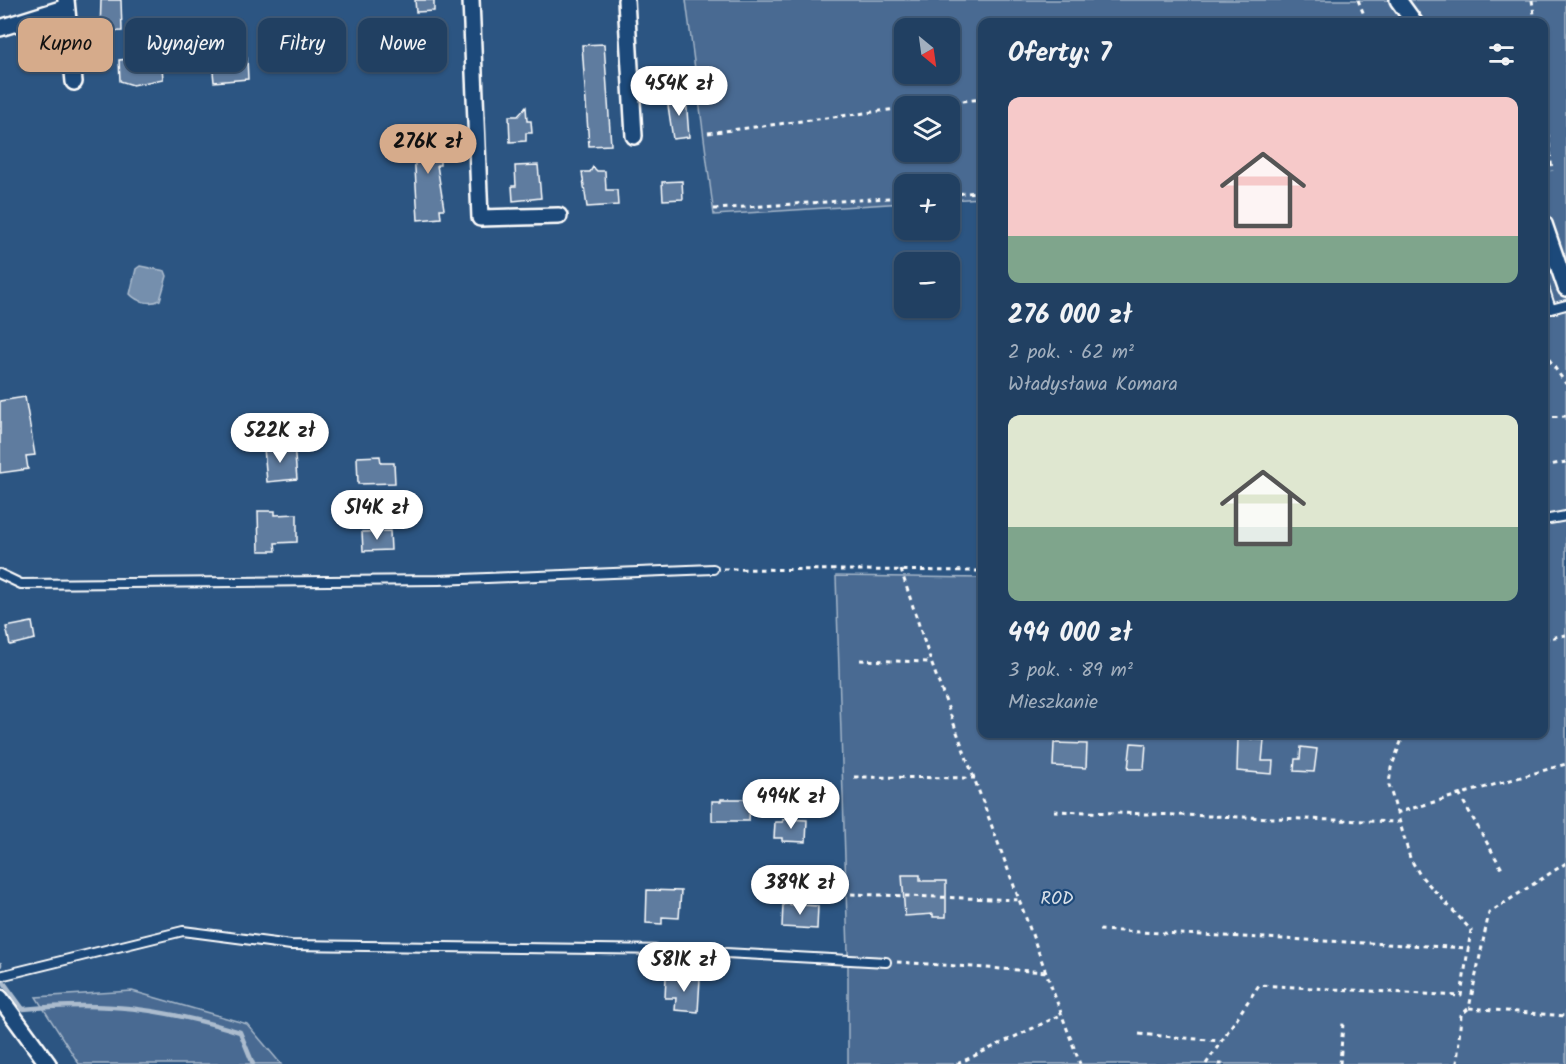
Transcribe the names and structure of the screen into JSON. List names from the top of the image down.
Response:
{
  "parks": ["ROD"],
  "north": "bottom right",
  "page": {
    "map_buttons": ["+", "−"],
    "chip": [
      "Kupno",
      "Wynajem",
      "Filtry",
      "Nowe"
    ],
    "heading": "Oferty: 7",
    "price": [
      "454K zł",
      "276K zł",
      "522K zł",
      "514K zł",
      "494K zł",
      "389K zł",
      "581K zł"
    ],
    "list": [
      {
        "name": "276 000 zł",
        "note": "2 pok. · 62 m² · Władysława Komara"
      },
      {
        "name": "494 000 zł",
        "note": "3 pok. · 89 m² · Mieszkanie"
      }
    ]
  }
}
